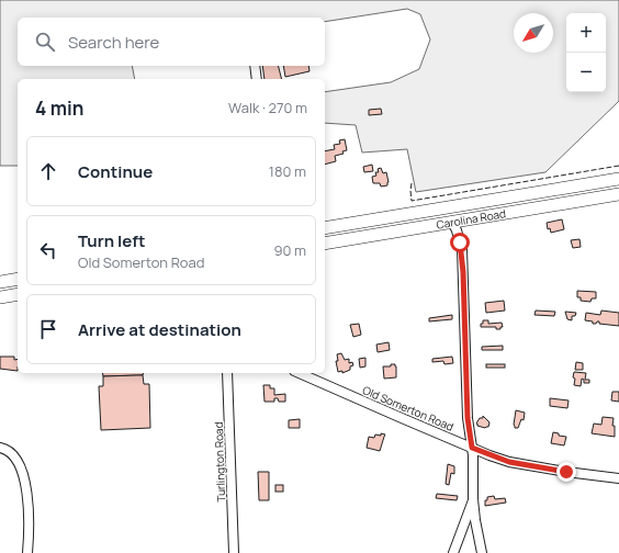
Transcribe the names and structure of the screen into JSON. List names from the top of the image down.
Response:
{
  "streets": {
    "highway": ["Carolina Road"],
    "street": ["Old Somerton Road", "Turlington Road"]
  },
  "north": "bottom left",
  "page": {
    "map_buttons": ["+", "−"],
    "search": "Search here",
    "heading": ["4 min", "Walk · 270 m"],
    "list": [
      ["Continue", "180 m"],
      ["Turn left", "Old Somerton Road", "90 m"],
      "Arrive at destination"
    ]
  }
}
